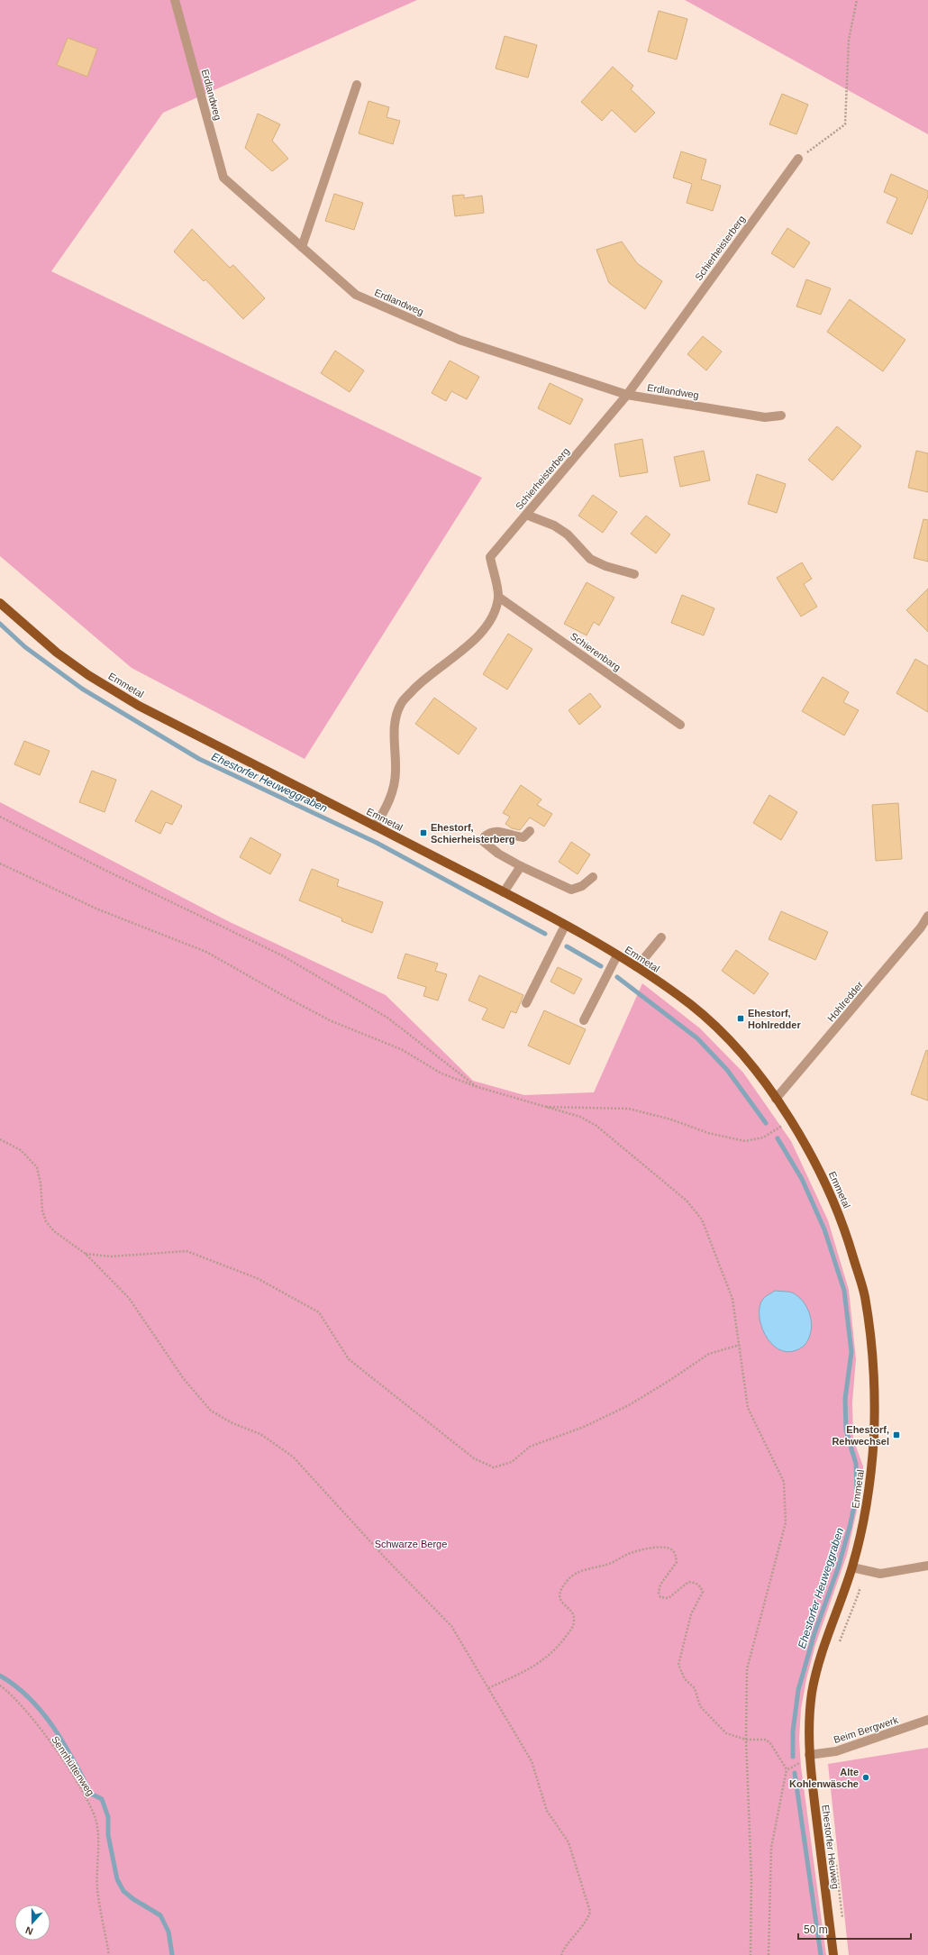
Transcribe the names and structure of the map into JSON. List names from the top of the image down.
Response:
{
  "streets": {
    "main road": ["Emmetal", "Ehestorfer Heuweg"],
    "street": [
      "Erdlandweg",
      "Schierheisterberg",
      "Schierenbarg",
      "Hohlredder",
      "Beim Bergwerk"
    ],
    "path": ["Sennhüttenweg"]
  },
  "crossings": [
    ["Erdlandweg", "Schierheisterberg"],
    ["Schierheisterberg", "Schierenbarg"],
    ["Schierheisterberg", "Emmetal"],
    ["Emmetal", "Hohlredder"],
    ["Emmetal", "Ehestorfer Heuweg"],
    ["Beim Bergwerk", "Ehestorfer Heuweg"]
  ],
  "water": ["Ehestorfer Heuweggraben"],
  "parks": ["Schwarze Berge"],
  "places": {
    "transit": ["Ehestorf, Schierheisterberg", "Ehestorf, Hohlredder", "Ehestorf, Rehwechsel"],
    "other": ["Alte Kohlenwäsche"]
  },
  "scale_bar": "50 m",
  "north": "bottom"
}
